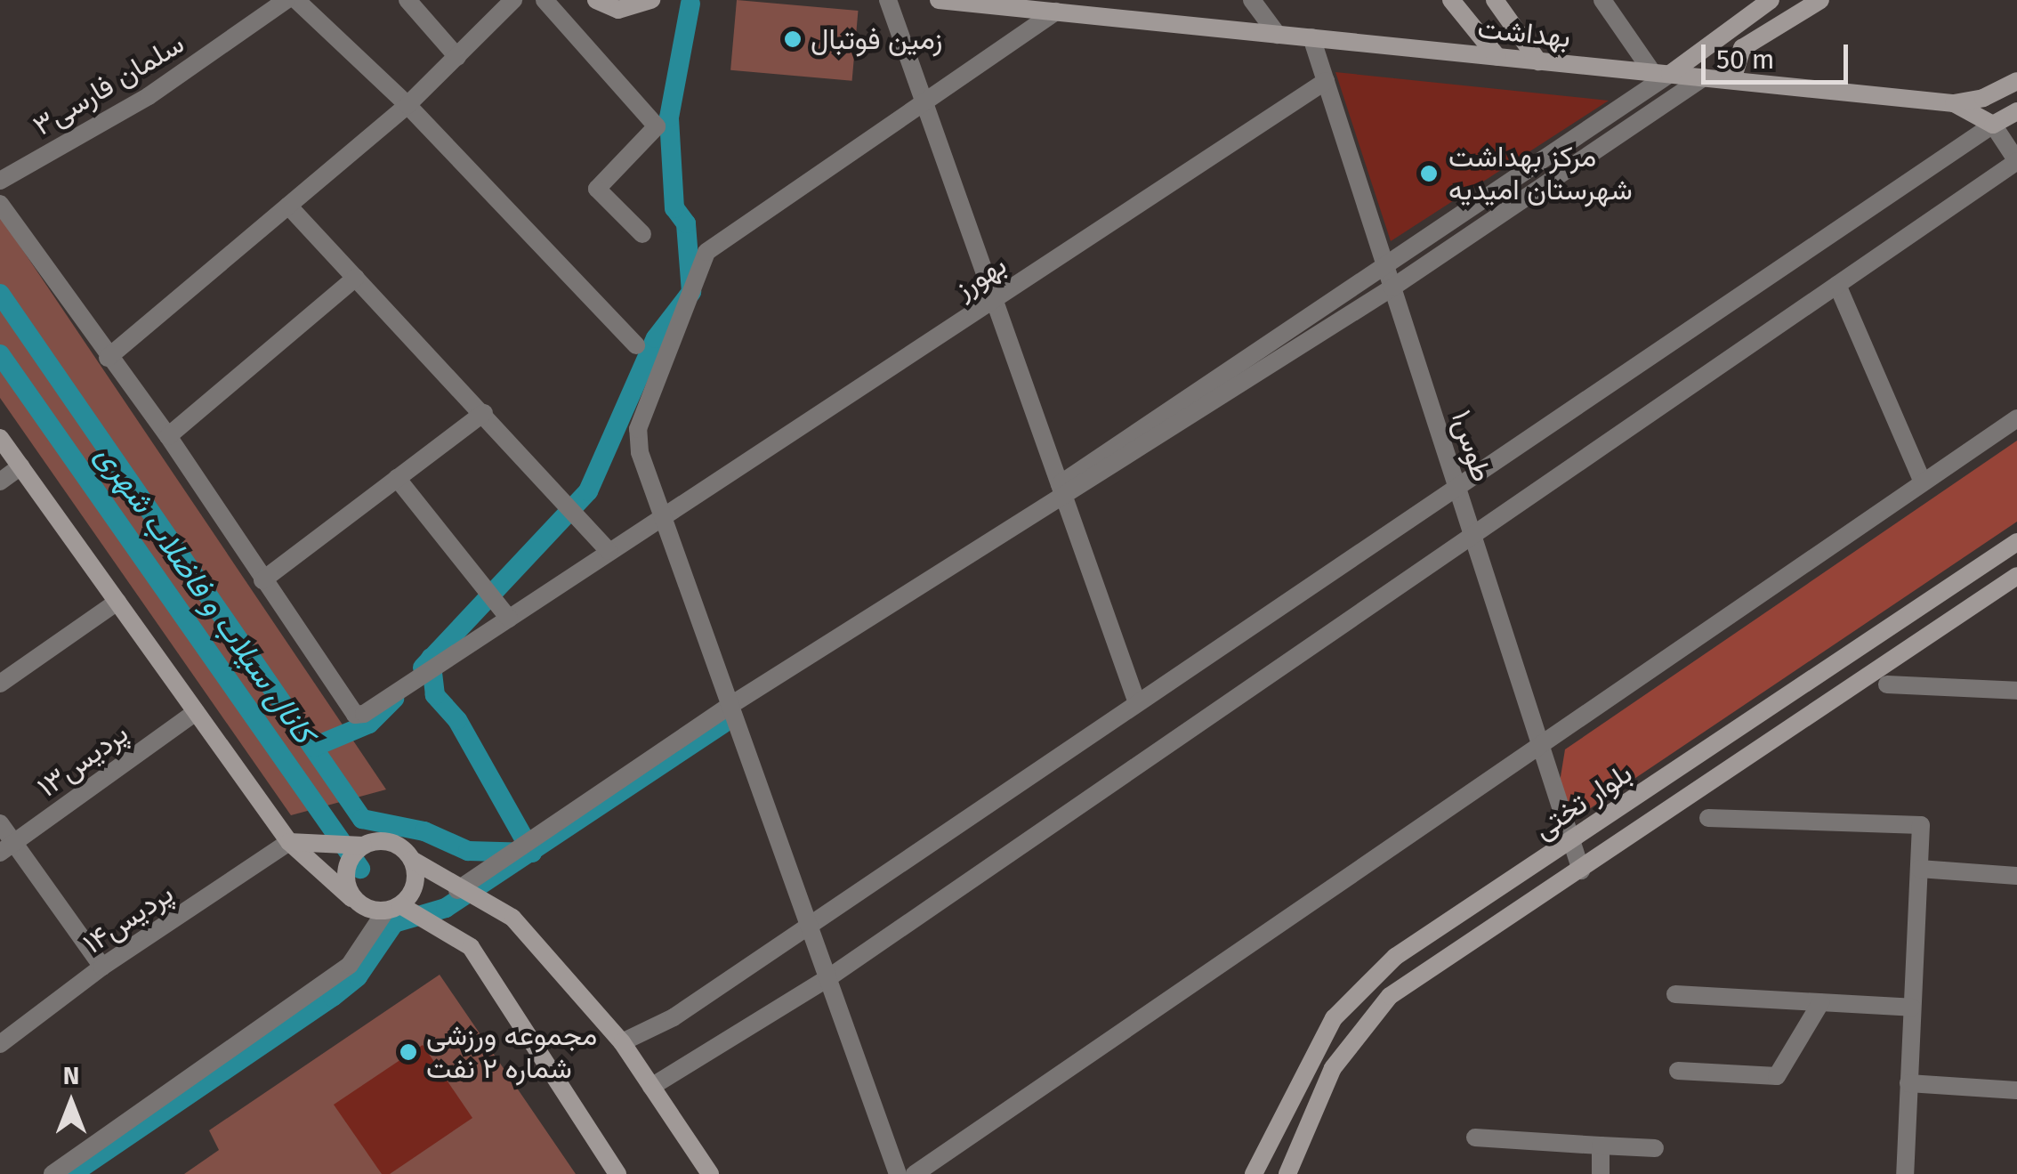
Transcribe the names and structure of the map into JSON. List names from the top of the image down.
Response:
{
  "streets": {
    "street": [
      "بهداشت",
      "سلمان فارسی۳",
      "بهورز",
      "طوس۱",
      "پردیس۱۳",
      "بلوار تختی",
      "پردیس۱۴"
    ]
  },
  "crossings": [
    ["بهداشت", "طوس۱"],
    ["بهورز", "طوس۱"],
    ["طوس۱", "بلوار تختی"]
  ],
  "water": ["کانال سیلاب و فاضلاب شهری"],
  "places": ["زمین فوتبال", "مرکز بهداشت شهرستان امیدیه", "مجموعه ورزشی شماره ۲ نفت"],
  "scale_bar": "50 m",
  "north": "top"
}
